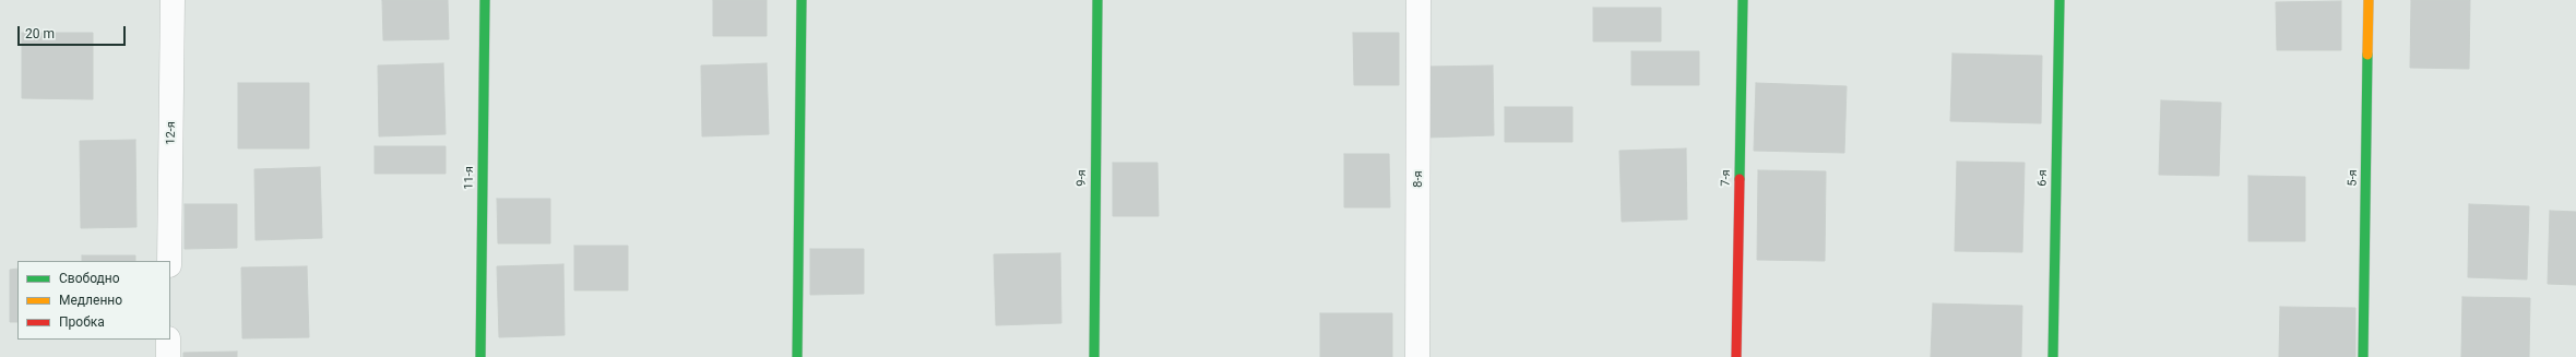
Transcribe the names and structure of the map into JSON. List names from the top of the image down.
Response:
{
  "streets": {
    "street": [
      "12-я",
      "11-я",
      "9-я",
      "7-я",
      "6-я",
      "5-я",
      "8-я"
    ]
  },
  "legend": ["Свободно", "Медленно", "Пробка"],
  "scale_bar": "20 m"
}
